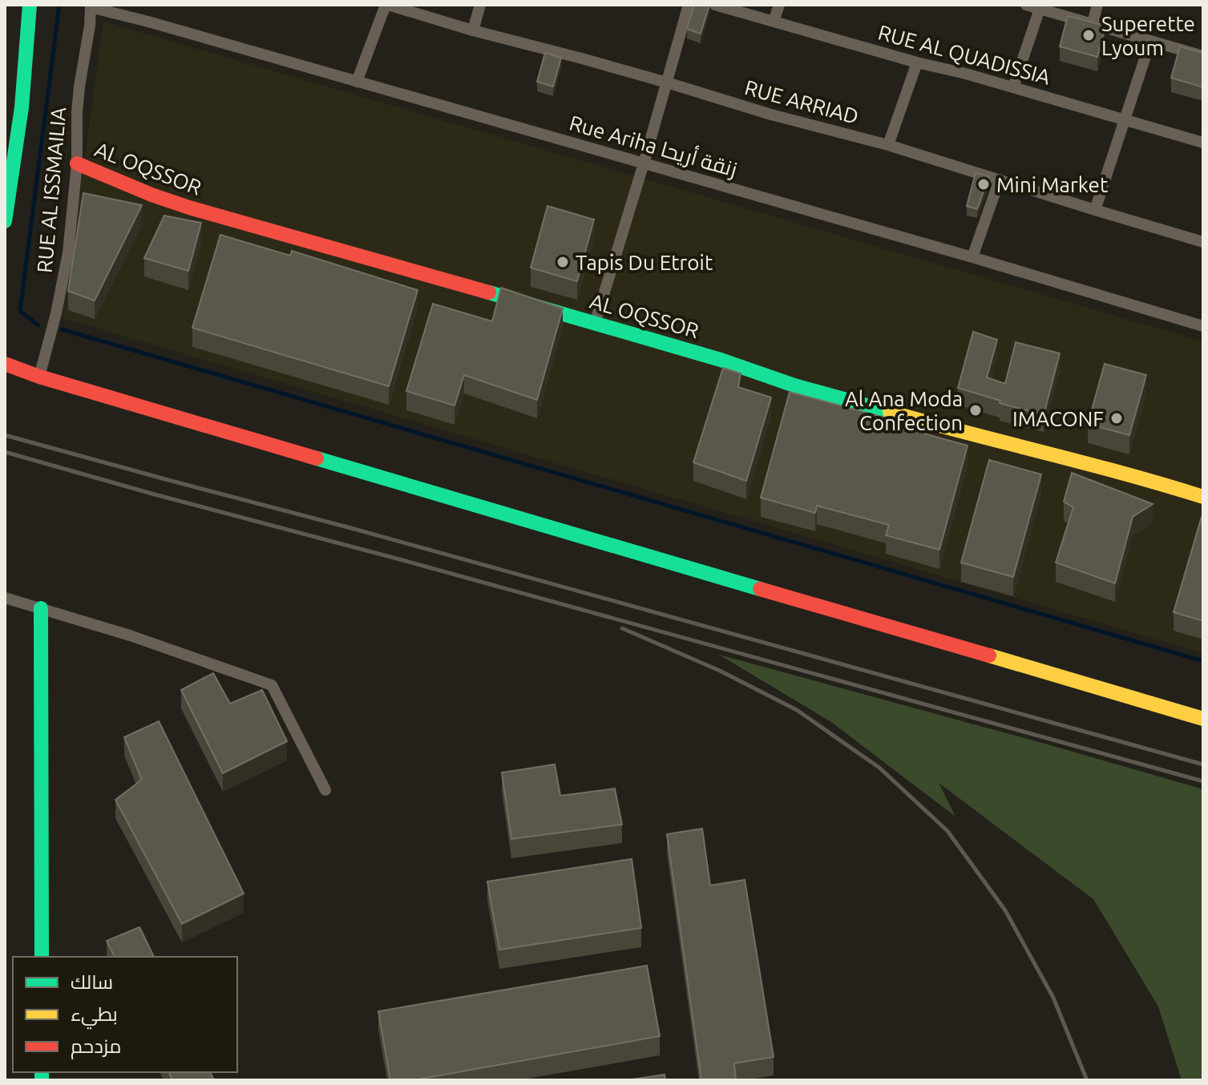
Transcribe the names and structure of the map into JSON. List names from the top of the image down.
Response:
{
  "streets": {
    "street": [
      "RUE AL QUADISSIA",
      "RUE ARRIAD",
      "Rue Ariha زنقة أريحا",
      "AL OQSSOR",
      "RUE AL ISSMAILIA"
    ]
  },
  "crossings": [
    ["Rue Ariha زنقة أريحا", "RUE AL ISSMAILIA"],
    ["AL OQSSOR", "RUE AL ISSMAILIA"]
  ],
  "places": [
    "Superette Lyoum",
    "Mini Market",
    "Tapis Du Etroit",
    "Al Ana Moda Confection",
    "IMACONF"
  ],
  "legend": ["سالك", "بطيء", "مزدحم"]
}
